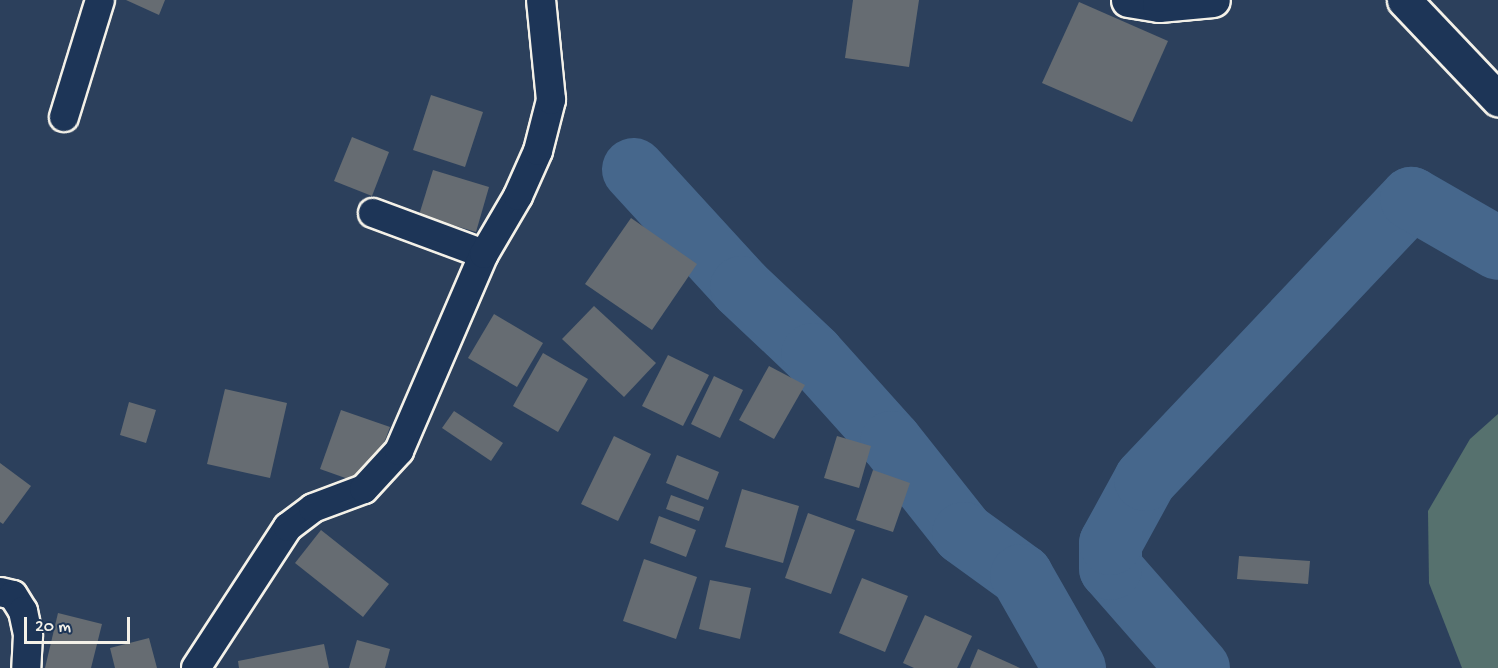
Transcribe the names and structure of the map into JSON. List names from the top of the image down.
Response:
{
  "scale_bar": "20 m"
}
